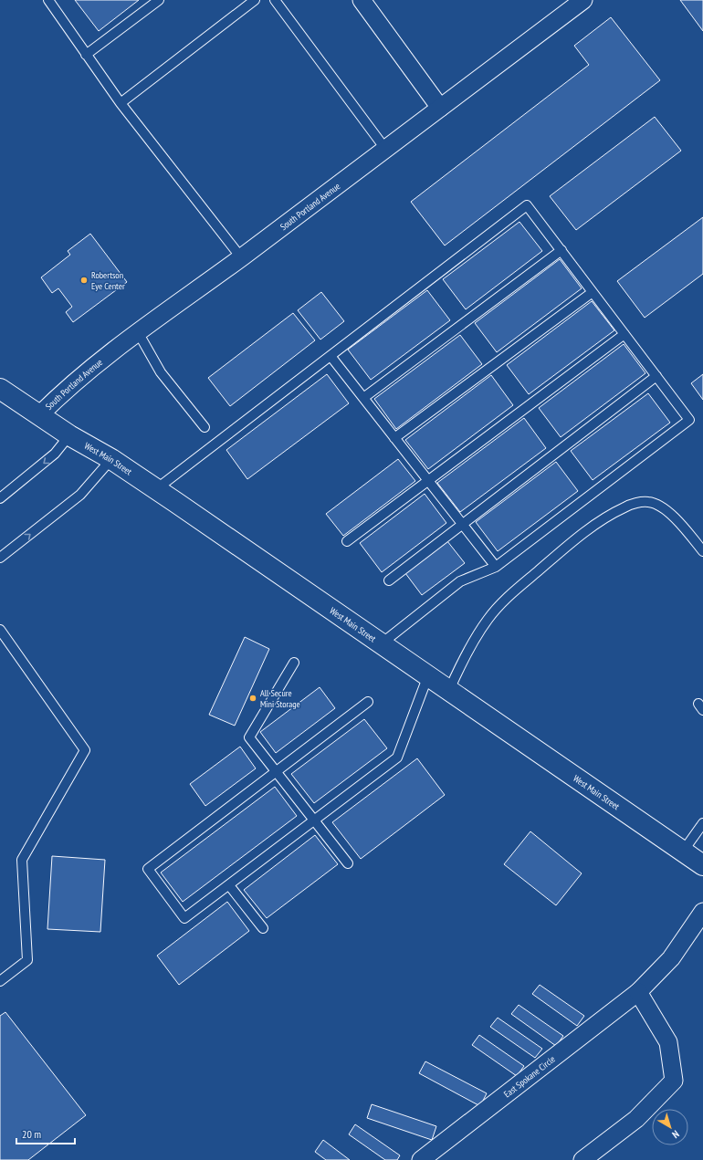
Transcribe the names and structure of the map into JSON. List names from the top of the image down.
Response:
{
  "streets": {
    "main road": ["West Main Street"],
    "street": ["South Portland Avenue", "East Spokane Circle"]
  },
  "crossings": [
    ["South Portland Avenue", "West Main Street"]
  ],
  "places": ["Robertson Eye Center", "All Secure Mini Storage"],
  "scale_bar": "20 m",
  "north": "bottom right"
}
